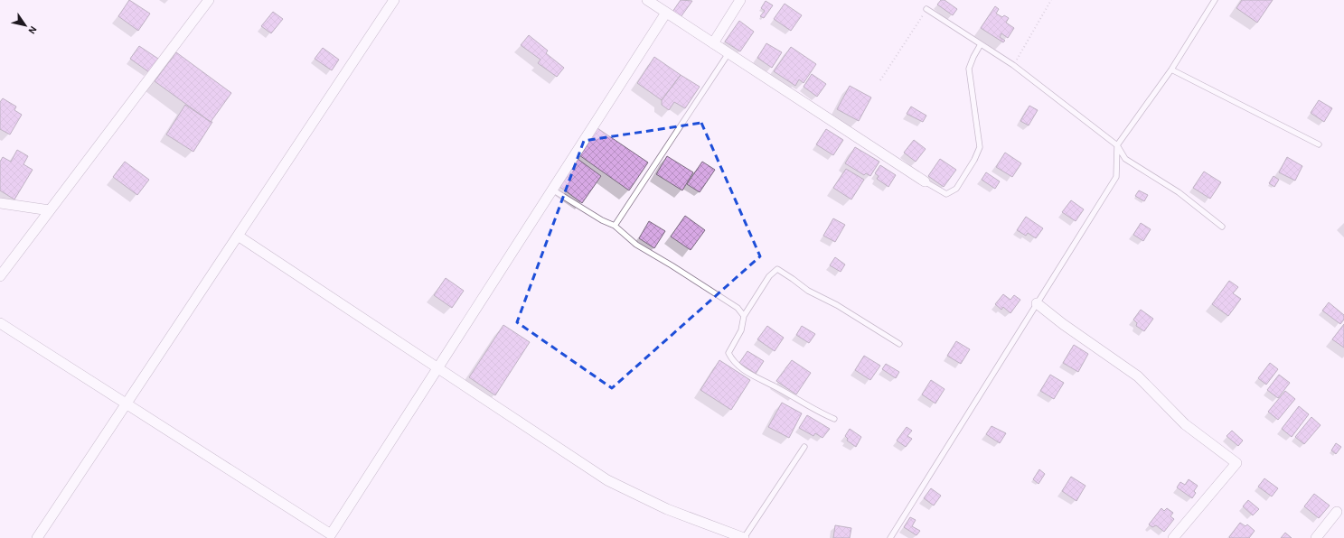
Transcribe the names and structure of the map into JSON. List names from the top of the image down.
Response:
{
  "north": "bottom right"
}
